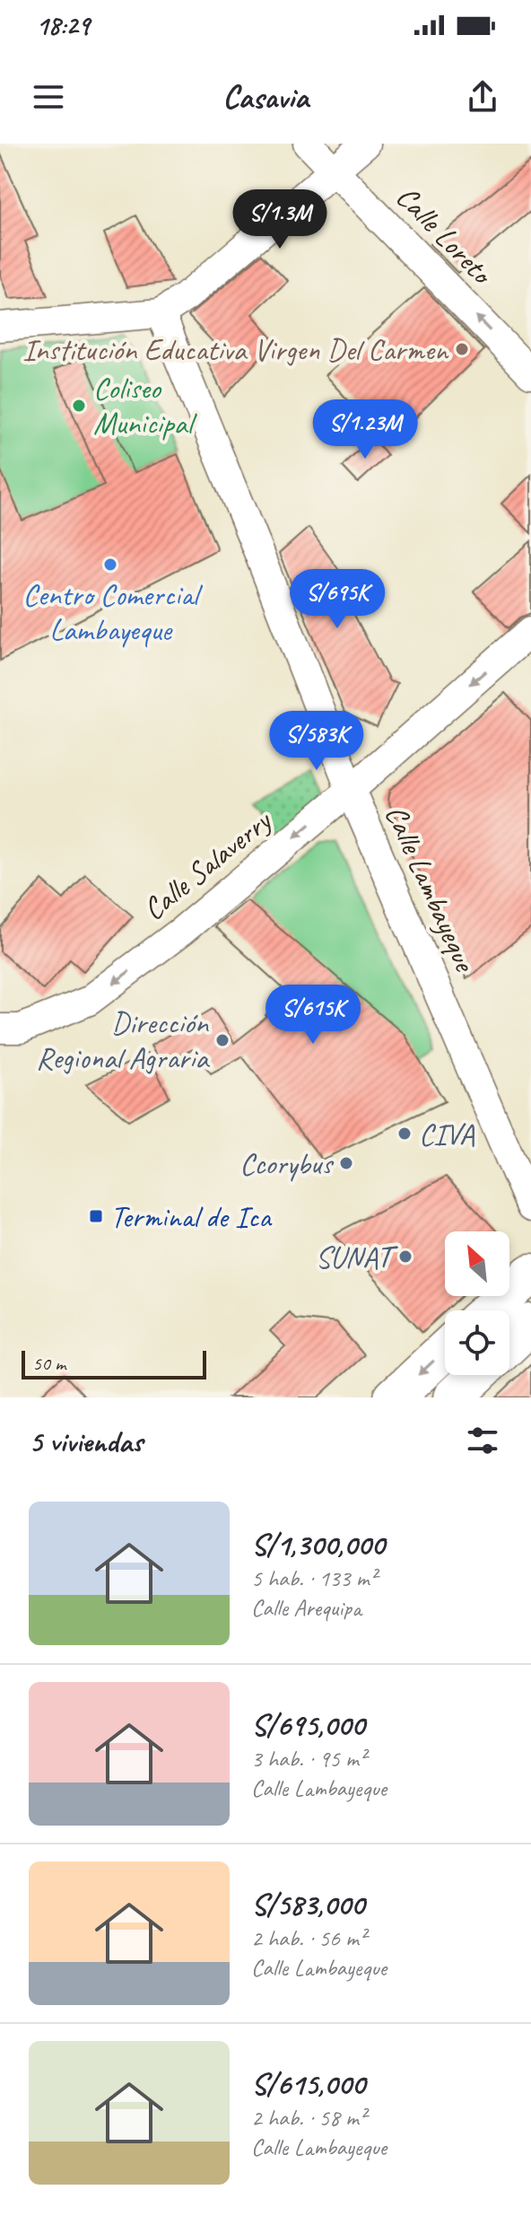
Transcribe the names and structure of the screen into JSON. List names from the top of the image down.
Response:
{
  "streets": {
    "street": ["Calle Loreto", "Calle Salaverry", "Calle Lambayeque"]
  },
  "crossings": [
    ["Calle Salaverry", "Calle Lambayeque"]
  ],
  "one_way": ["Calle Loreto", "Calle Salaverry"],
  "places": {
    "other": [
      "Institución Educativa Virgen Del Carmen",
      "Coliseo Municipal",
      "Centro Comercial Lambayeque",
      "Dirección Regional Agraria",
      "CIVA",
      "Ccorybus",
      "SUNAT"
    ],
    "transit": ["Terminal de Ica"]
  },
  "scale_bar": "50 m",
  "north": "top left",
  "page": {
    "status": "18:29",
    "header": "Casavia",
    "price": [
      "S/1.3M",
      "S/1.23M",
      "S/695K",
      "S/583K",
      "S/615K"
    ],
    "scale": "50 m",
    "heading": "5 viviendas",
    "list": [
      {
        "name": "S/1,300,000",
        "note": "5 hab. · 133 m² · Calle Arequipa"
      },
      {
        "name": "S/695,000",
        "note": "3 hab. · 95 m² · Calle Lambayeque"
      },
      {
        "name": "S/583,000",
        "note": "2 hab. · 56 m² · Calle Lambayeque"
      },
      {
        "name": "S/615,000",
        "note": "2 hab. · 58 m² · Calle Lambayeque"
      }
    ]
  }
}
